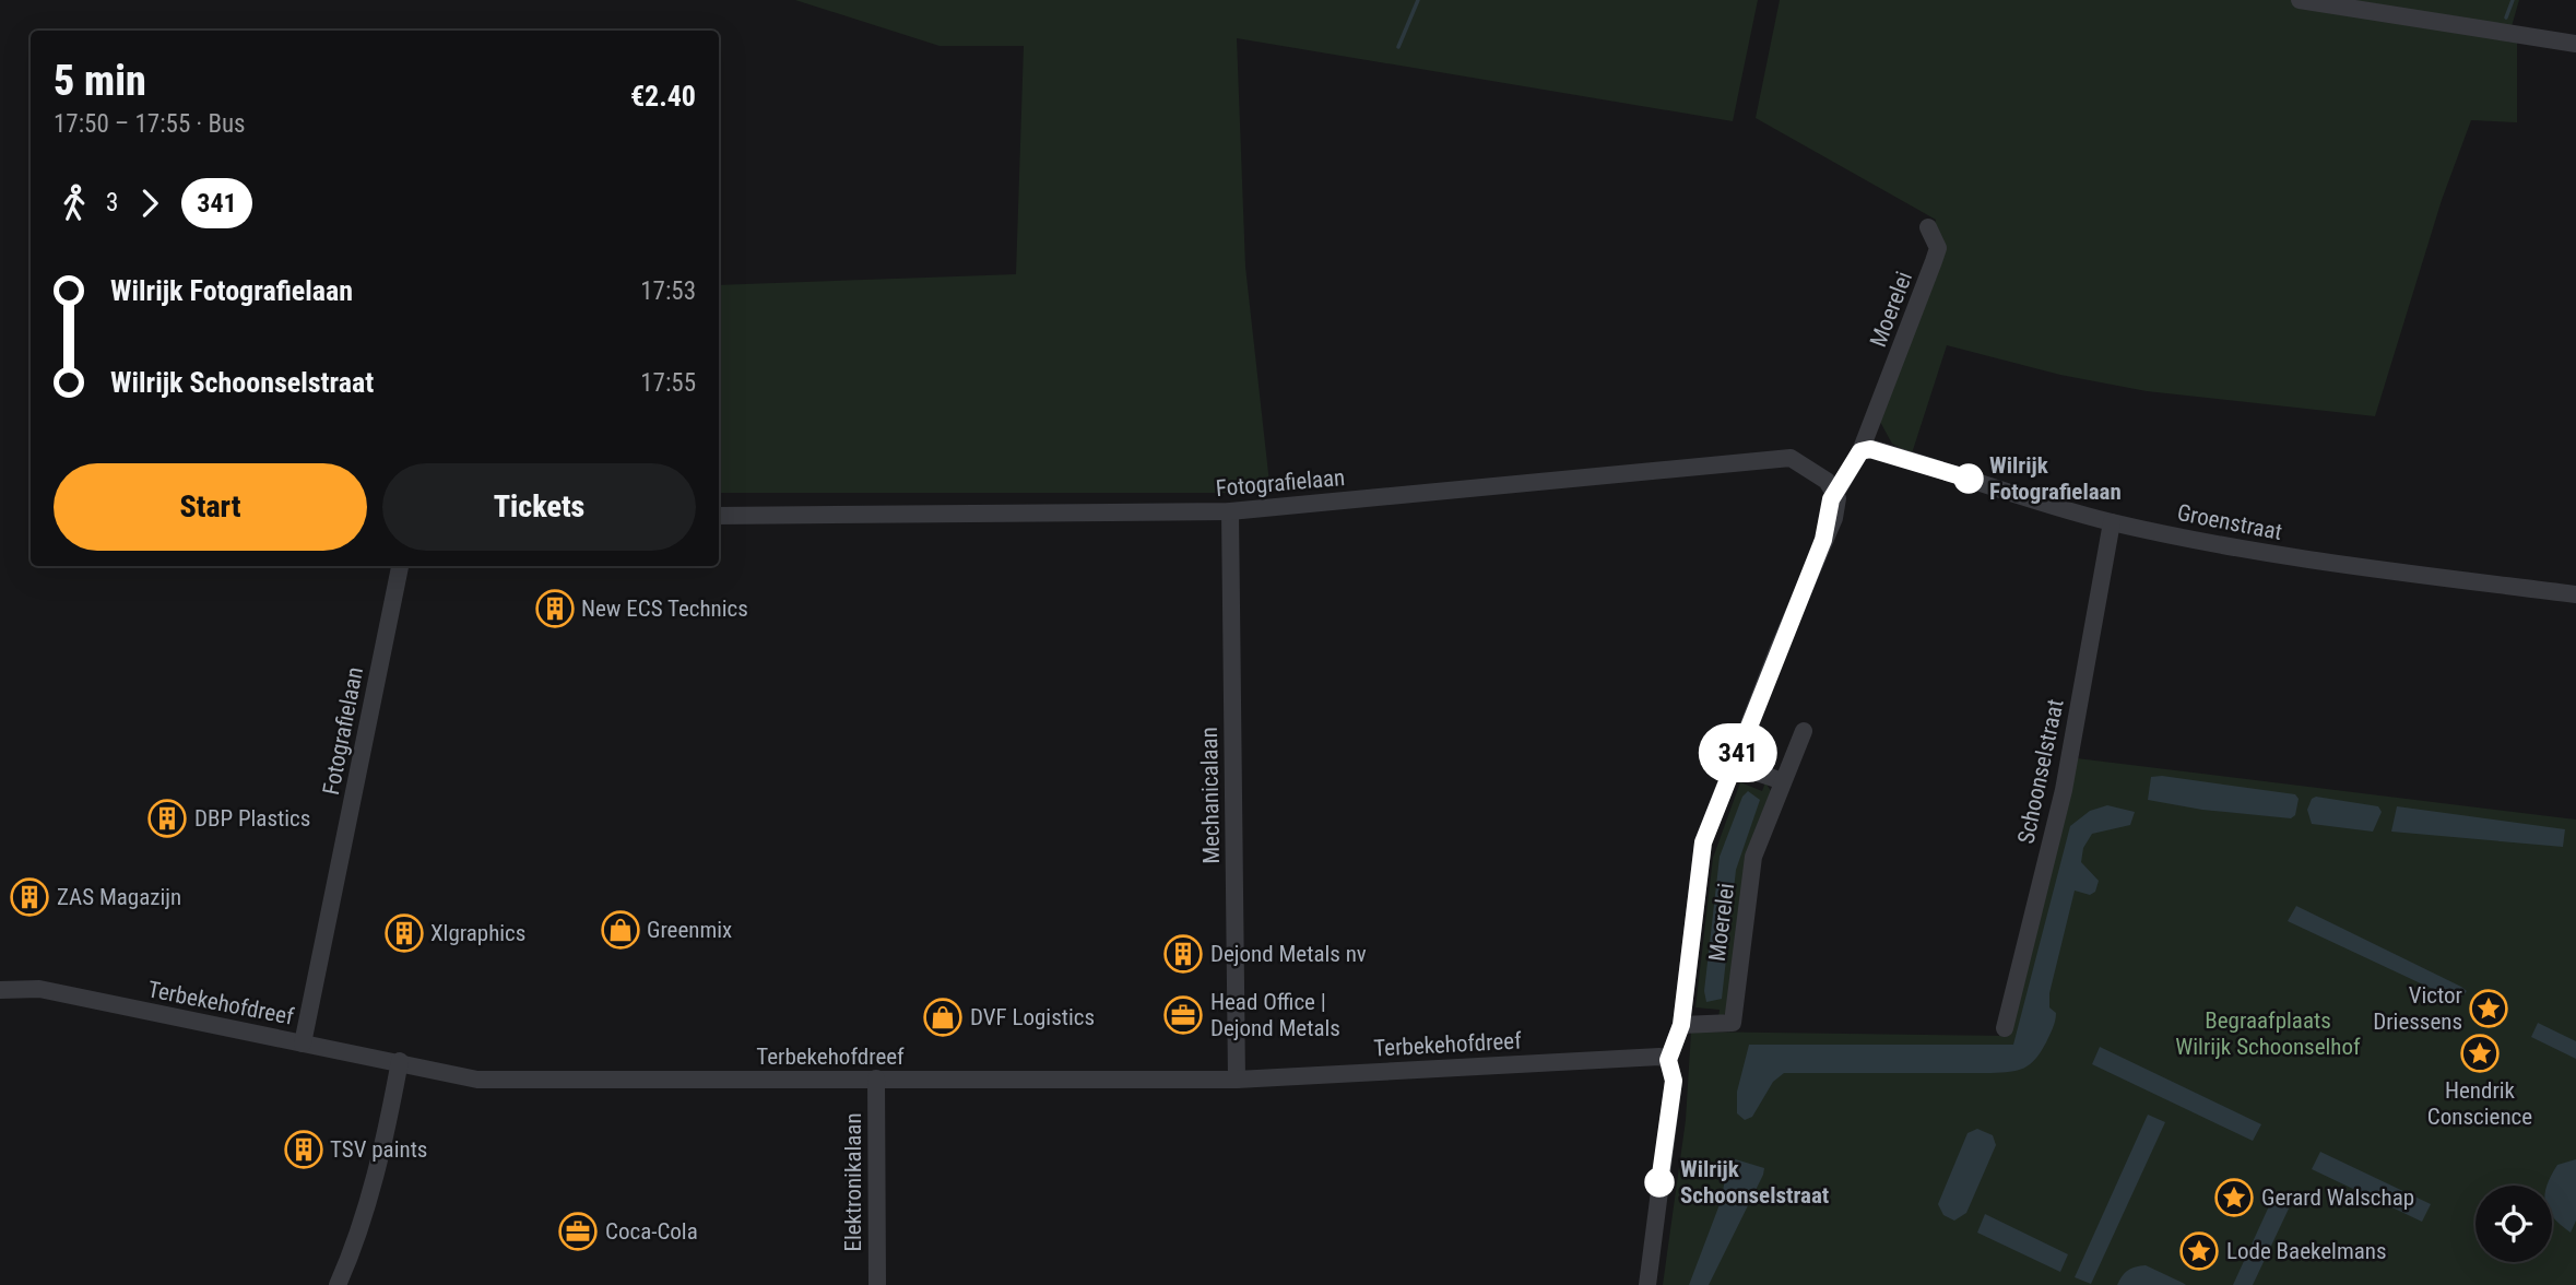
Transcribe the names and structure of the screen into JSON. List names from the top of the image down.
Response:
{
  "streets": {
    "street": [
      "Moerelei",
      "Fotografielaan",
      "Groenstraat",
      "Schoonselstraat",
      "Mechanicalaan",
      "Terbekehofdreef",
      "Elektronikalaan"
    ]
  },
  "crossings": [
    ["Moerelei", "Fotografielaan"],
    ["Moerelei", "Groenstraat"],
    ["Moerelei", "Terbekehofdreef"],
    ["Fotografielaan", "Mechanicalaan"],
    ["Fotografielaan", "Terbekehofdreef"],
    ["Groenstraat", "Schoonselstraat"],
    ["Mechanicalaan", "Terbekehofdreef"],
    ["Terbekehofdreef", "Elektronikalaan"]
  ],
  "parks": ["Begraafplaats Wilrijk Schoonselhof"],
  "places": {
    "other": ["Wilrijk Fotografielaan", "Wilrijk Schoonselstraat"],
    "building": [
      "New ECS Technics",
      "DBP Plastics",
      "ZAS Magazijn",
      "Xlgraphics",
      "Dejond Metals nv",
      "TSV paints"
    ],
    "shop": ["Greenmix", "DVF Logistics"],
    "place": [
      "Victor Driessens",
      "Hendrik Conscience",
      "Gerard Walschap",
      "Lode Baekelmans"
    ],
    "office": ["Head Office | Dejond Metals", "Coca-Cola"]
  },
  "lines": ["bus line 341"],
  "page": {
    "on_map": "341",
    "heading": ["5 min", "17:50 – 17:55 · Bus", "€2.40"],
    "legs": ["3", "341"],
    "list": [
      {
        "name": "Wilrijk Fotografielaan",
        "value": "17:53"
      },
      {
        "name": "Wilrijk Schoonselstraat",
        "value": "17:55"
      }
    ],
    "buttons": ["Start", "Tickets"]
  }
}
